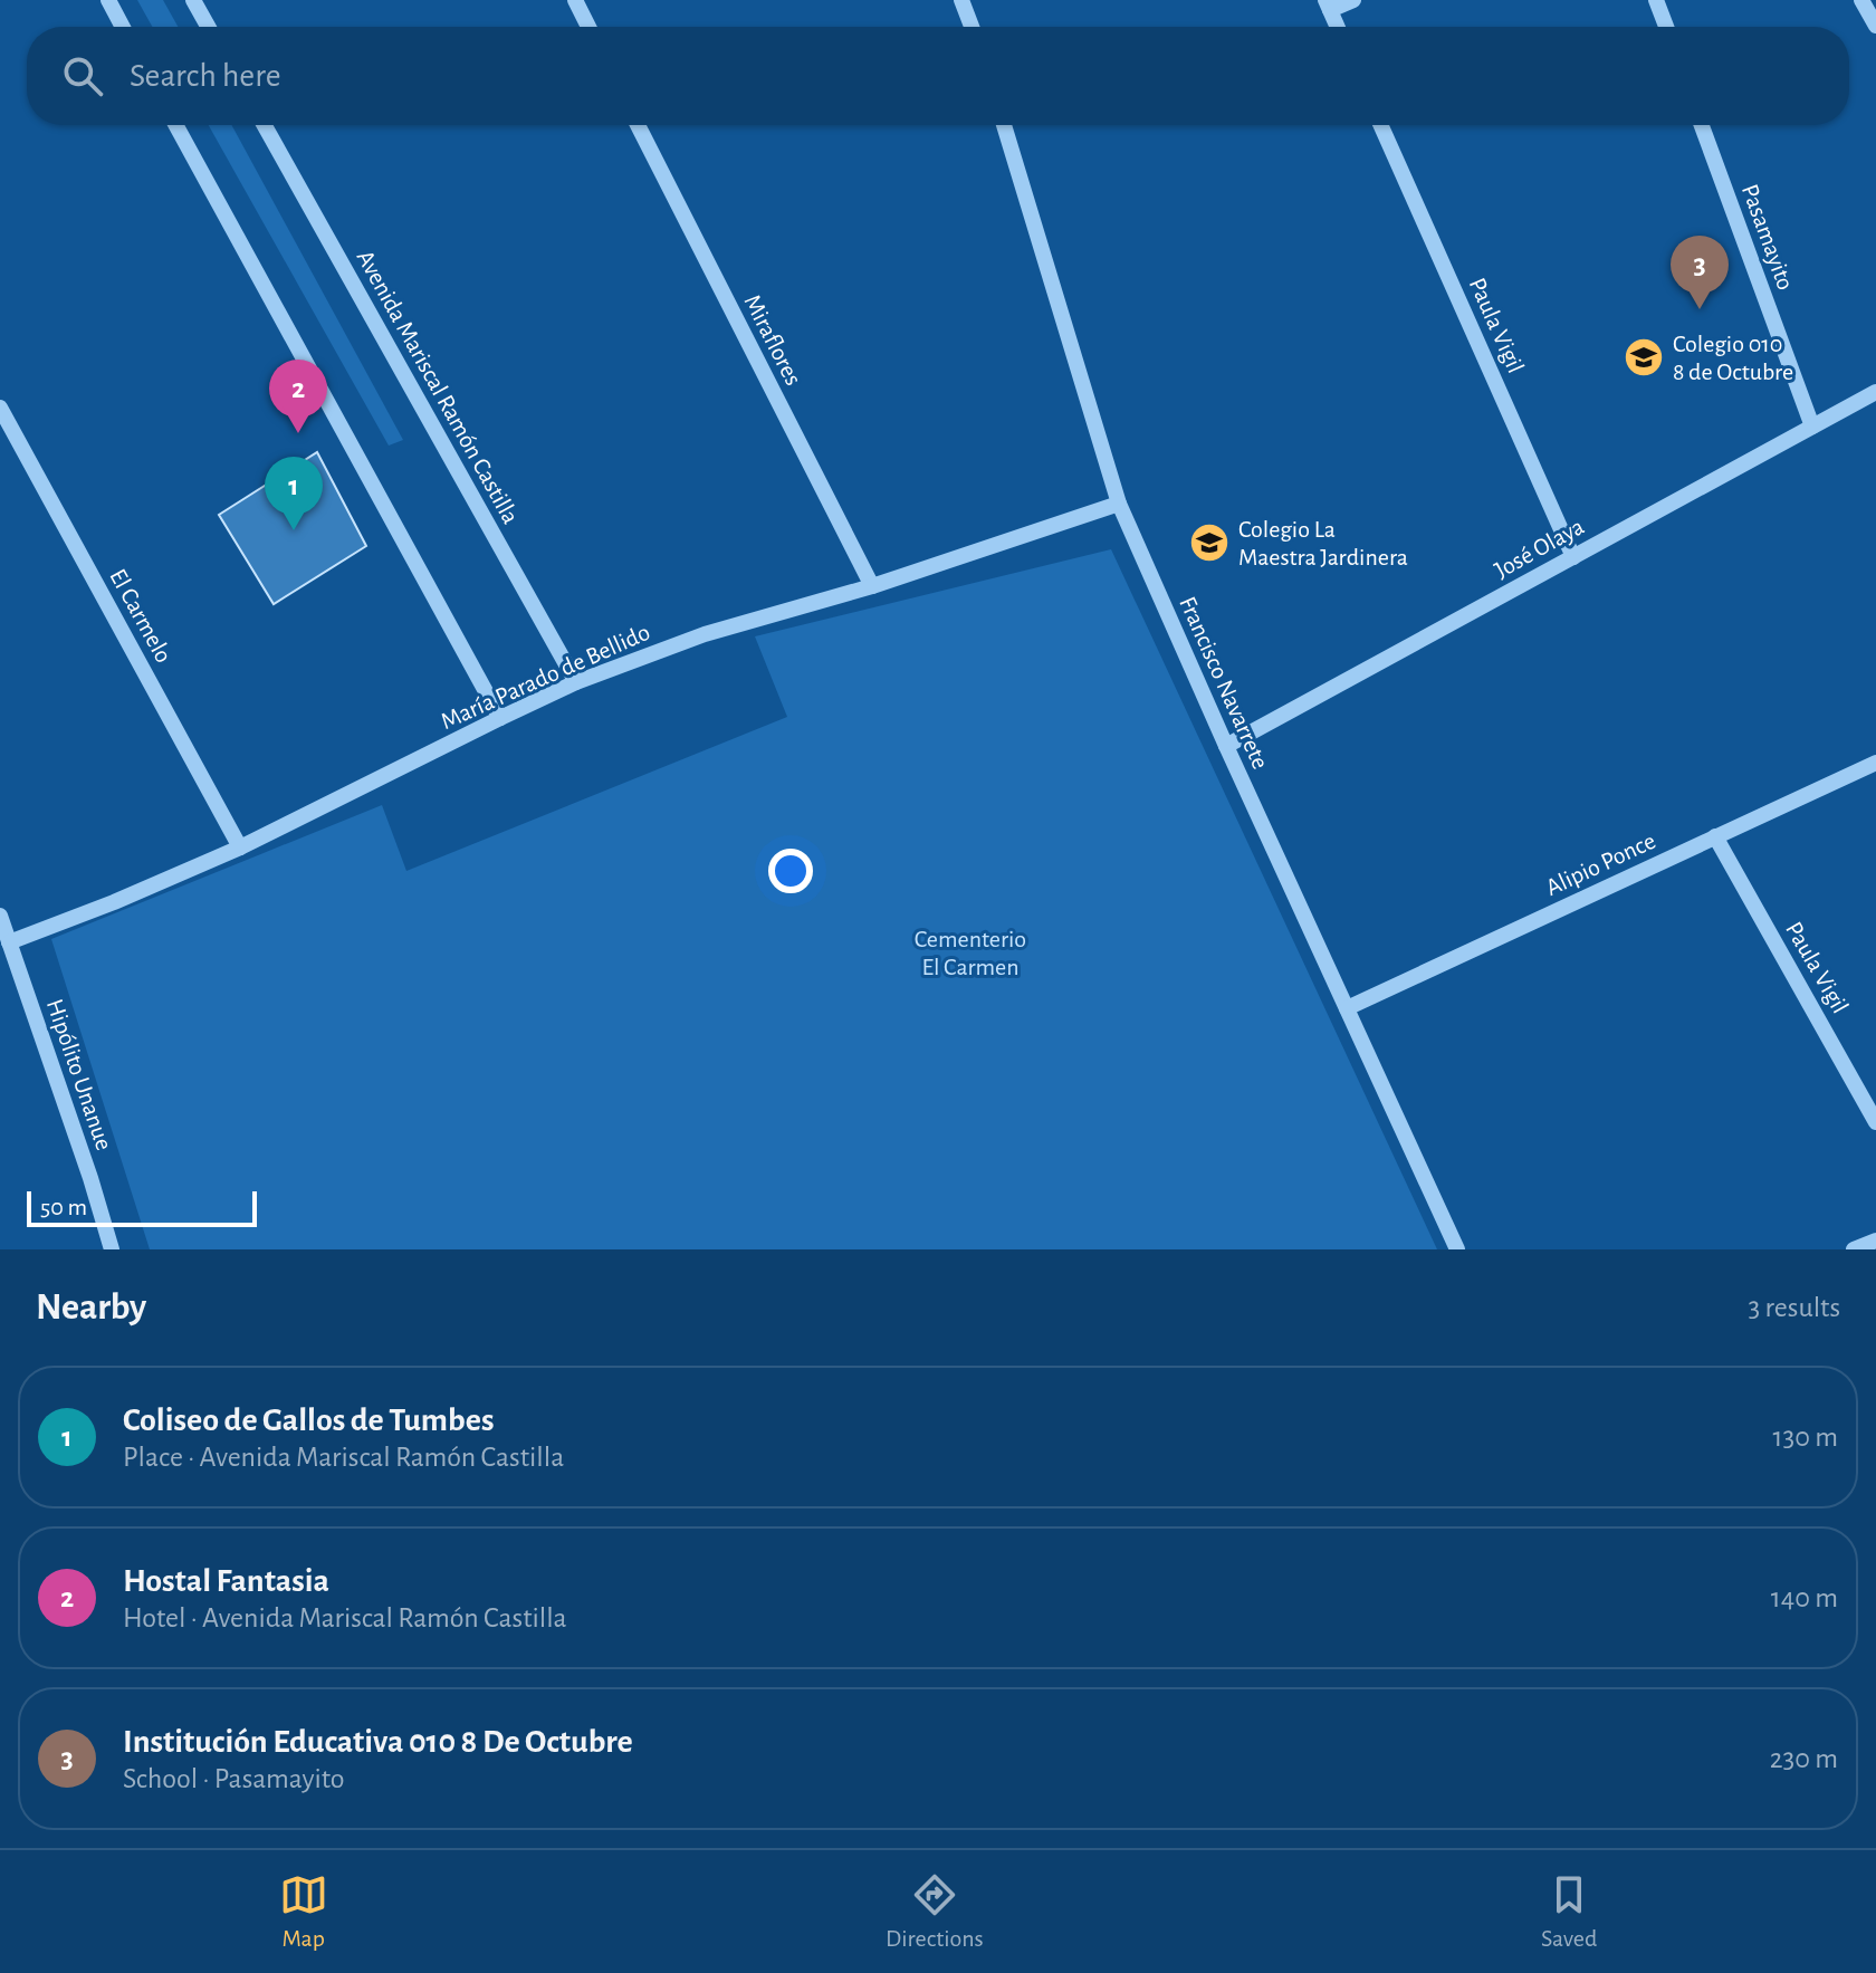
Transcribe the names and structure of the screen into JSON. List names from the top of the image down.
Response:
{
  "streets": {
    "street": [
      "Pasamayito",
      "Paula Vigil",
      "Miraflores",
      "Avenida Mariscal Ramón Castilla",
      "José Olaya",
      "El Carmelo",
      "María Parado de Bellido",
      "Francisco Navarrete",
      "Alipio Ponce",
      "Hipólito Unanue"
    ]
  },
  "crossings": [
    ["Pasamayito", "José Olaya"],
    ["Paula Vigil", "José Olaya"],
    ["Paula Vigil", "Alipio Ponce"],
    ["Miraflores", "María Parado de Bellido"],
    ["Avenida Mariscal Ramón Castilla", "María Parado de Bellido"],
    ["José Olaya", "Francisco Navarrete"],
    ["El Carmelo", "María Parado de Bellido"],
    ["María Parado de Bellido", "Francisco Navarrete"],
    ["María Parado de Bellido", "Hipólito Unanue"],
    ["Francisco Navarrete", "Alipio Ponce"]
  ],
  "parks": ["Cementerio El Carmen"],
  "places": {
    "school or university": ["Colegio 010 8 de Octubre", "Colegio La Maestra Jardinera"]
  },
  "scale_bar": "50 m",
  "page": {
    "search": "Search here",
    "pins": ["3", "2", "1"],
    "scale": "50 m",
    "heading": ["Nearby", "3 results"],
    "list": [
      {
        "mark": "1",
        "name": "Coliseo de Gallos de Tumbes",
        "note": "Place · Avenida Mariscal Ramón Castilla",
        "value": "130 m"
      },
      {
        "mark": "2",
        "name": "Hostal Fantasia",
        "note": "Hotel · Avenida Mariscal Ramón Castilla",
        "value": "140 m"
      },
      {
        "mark": "3",
        "name": "Institución Educativa 010 8 De Octubre",
        "note": "School · Pasamayito",
        "value": "230 m"
      }
    ],
    "nav": ["Map", "Directions", "Saved"]
  }
}
